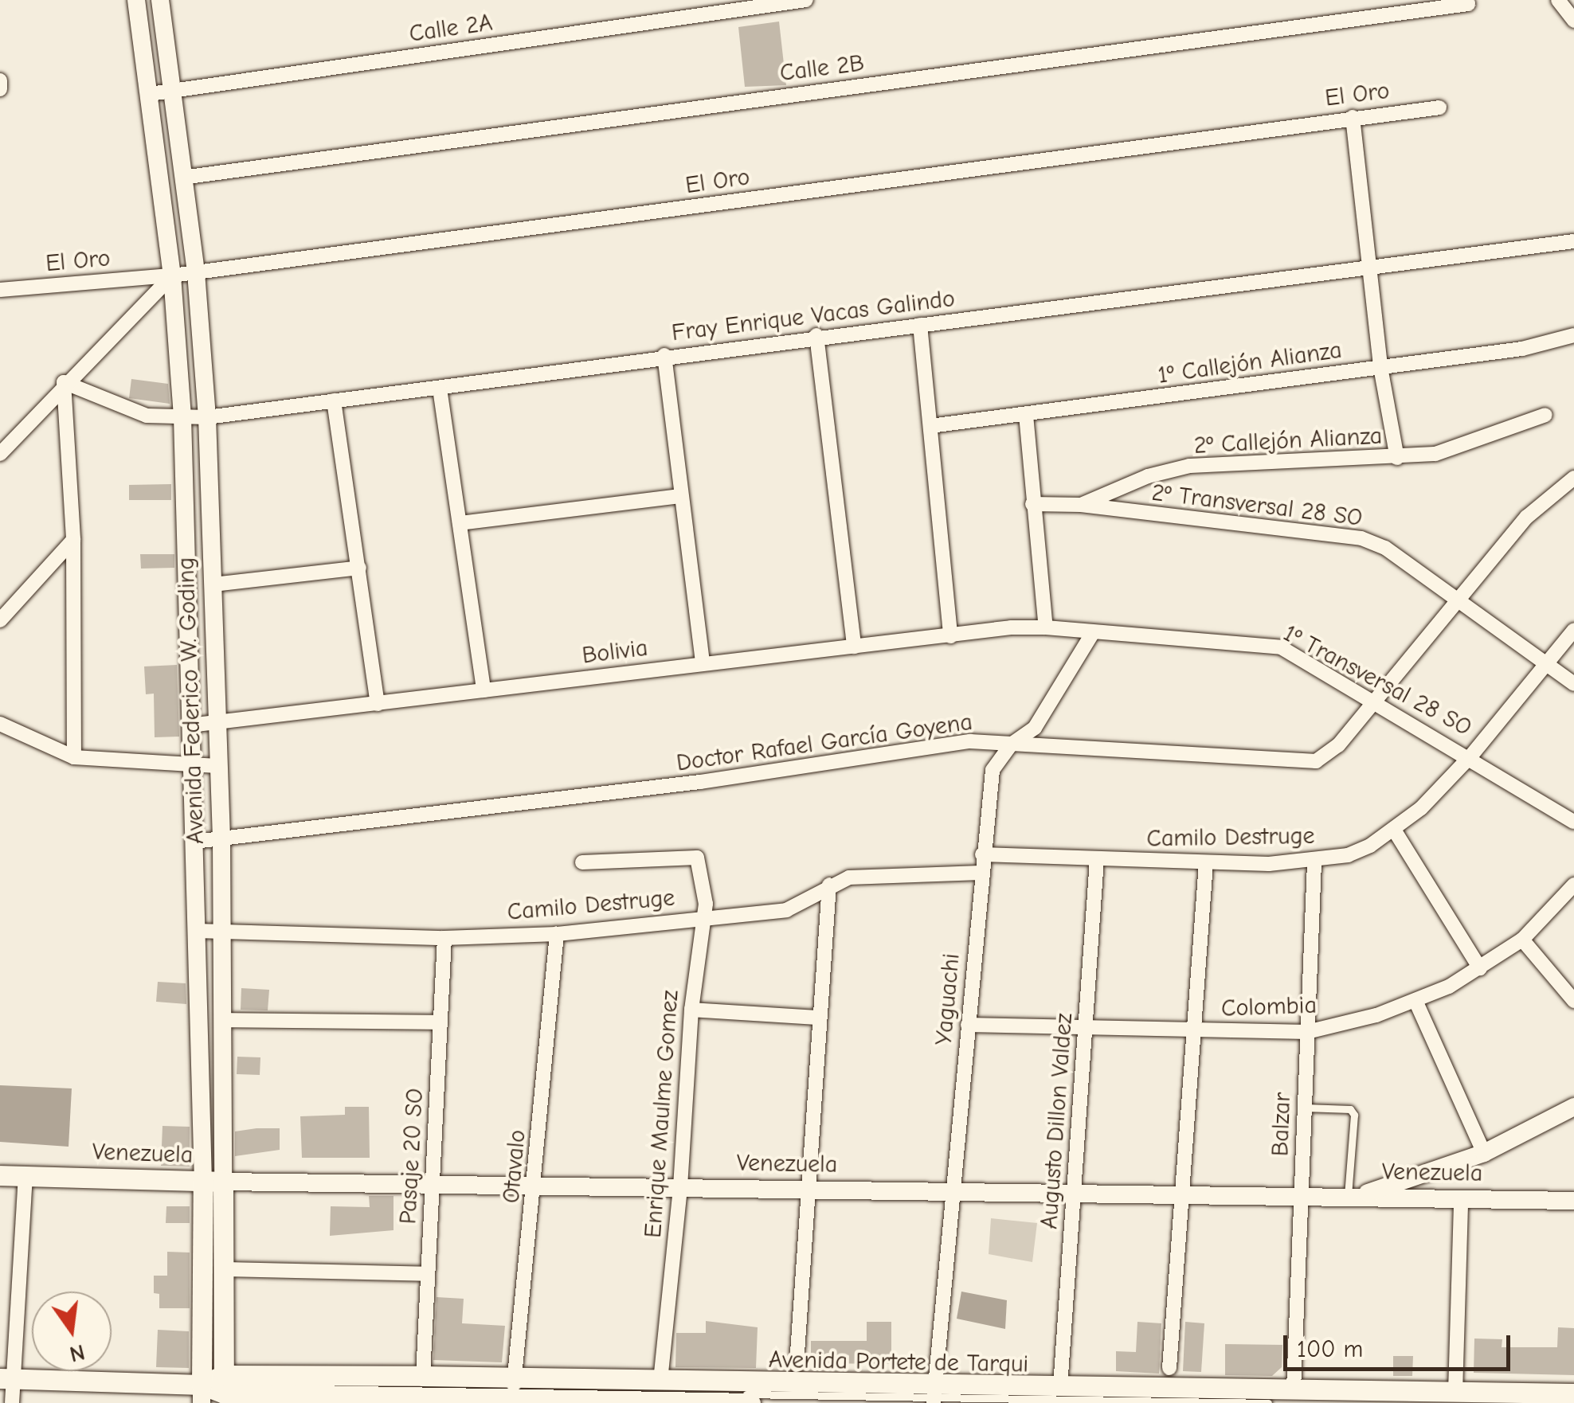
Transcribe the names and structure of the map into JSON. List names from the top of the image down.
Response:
{
  "streets": {
    "main road": ["Avenida Federico W. Goding", "Venezuela", "Avenida Portete de Tarqui"],
    "street": [
      "Calle 2A",
      "Calle 2B",
      "El Oro",
      "Fray Enrique Vacas Galindo",
      "1º Callejón Alianza",
      "2º Callejón Alianza",
      "2º Transversal 28 SO",
      "Bolivia",
      "1º Transversal 28 SO",
      "Doctor Rafael García Goyena",
      "Camilo Destruge",
      "Yaguachi",
      "Colombia",
      "Enrique Maulme Gomez",
      "Augusto Dillon Valdez",
      "Balzar",
      "Pasaje 20 SO",
      "Otavalo"
    ]
  },
  "crossings": [
    ["Calle 2A", "Avenida Federico W. Goding"],
    ["Calle 2B", "Avenida Federico W. Goding"],
    ["El Oro", "Avenida Federico W. Goding"],
    ["Fray Enrique Vacas Galindo", "Avenida Federico W. Goding"],
    ["2º Callejón Alianza", "2º Transversal 28 SO"],
    ["2º Transversal 28 SO", "Doctor Rafael García Goyena"],
    ["2º Transversal 28 SO", "Camilo Destruge"],
    ["Bolivia", "1º Transversal 28 SO"],
    ["Bolivia", "Avenida Federico W. Goding"],
    ["1º Transversal 28 SO", "Doctor Rafael García Goyena"],
    ["1º Transversal 28 SO", "Camilo Destruge"],
    ["1º Transversal 28 SO", "Yaguachi"],
    ["Avenida Federico W. Goding", "Doctor Rafael García Goyena"],
    ["Avenida Federico W. Goding", "Camilo Destruge"],
    ["Avenida Federico W. Goding", "Venezuela"],
    ["Avenida Federico W. Goding", "Avenida Portete de Tarqui"],
    ["Doctor Rafael García Goyena", "Yaguachi"],
    ["Camilo Destruge", "Yaguachi"],
    ["Camilo Destruge", "Enrique Maulme Gomez"],
    ["Camilo Destruge", "Augusto Dillon Valdez"],
    ["Camilo Destruge", "Balzar"],
    ["Camilo Destruge", "Pasaje 20 SO"],
    ["Camilo Destruge", "Otavalo"],
    ["Yaguachi", "Colombia"],
    ["Yaguachi", "Venezuela"],
    ["Yaguachi", "Avenida Portete de Tarqui"],
    ["Colombia", "Augusto Dillon Valdez"],
    ["Colombia", "Balzar"],
    ["Enrique Maulme Gomez", "Venezuela"],
    ["Enrique Maulme Gomez", "Avenida Portete de Tarqui"],
    ["Augusto Dillon Valdez", "Venezuela"],
    ["Augusto Dillon Valdez", "Avenida Portete de Tarqui"],
    ["Balzar", "Venezuela"],
    ["Balzar", "Avenida Portete de Tarqui"],
    ["Venezuela", "Pasaje 20 SO"],
    ["Venezuela", "Otavalo"],
    ["Pasaje 20 SO", "Avenida Portete de Tarqui"],
    ["Otavalo", "Avenida Portete de Tarqui"]
  ],
  "scale_bar": "100 m",
  "north": "bottom"
}
